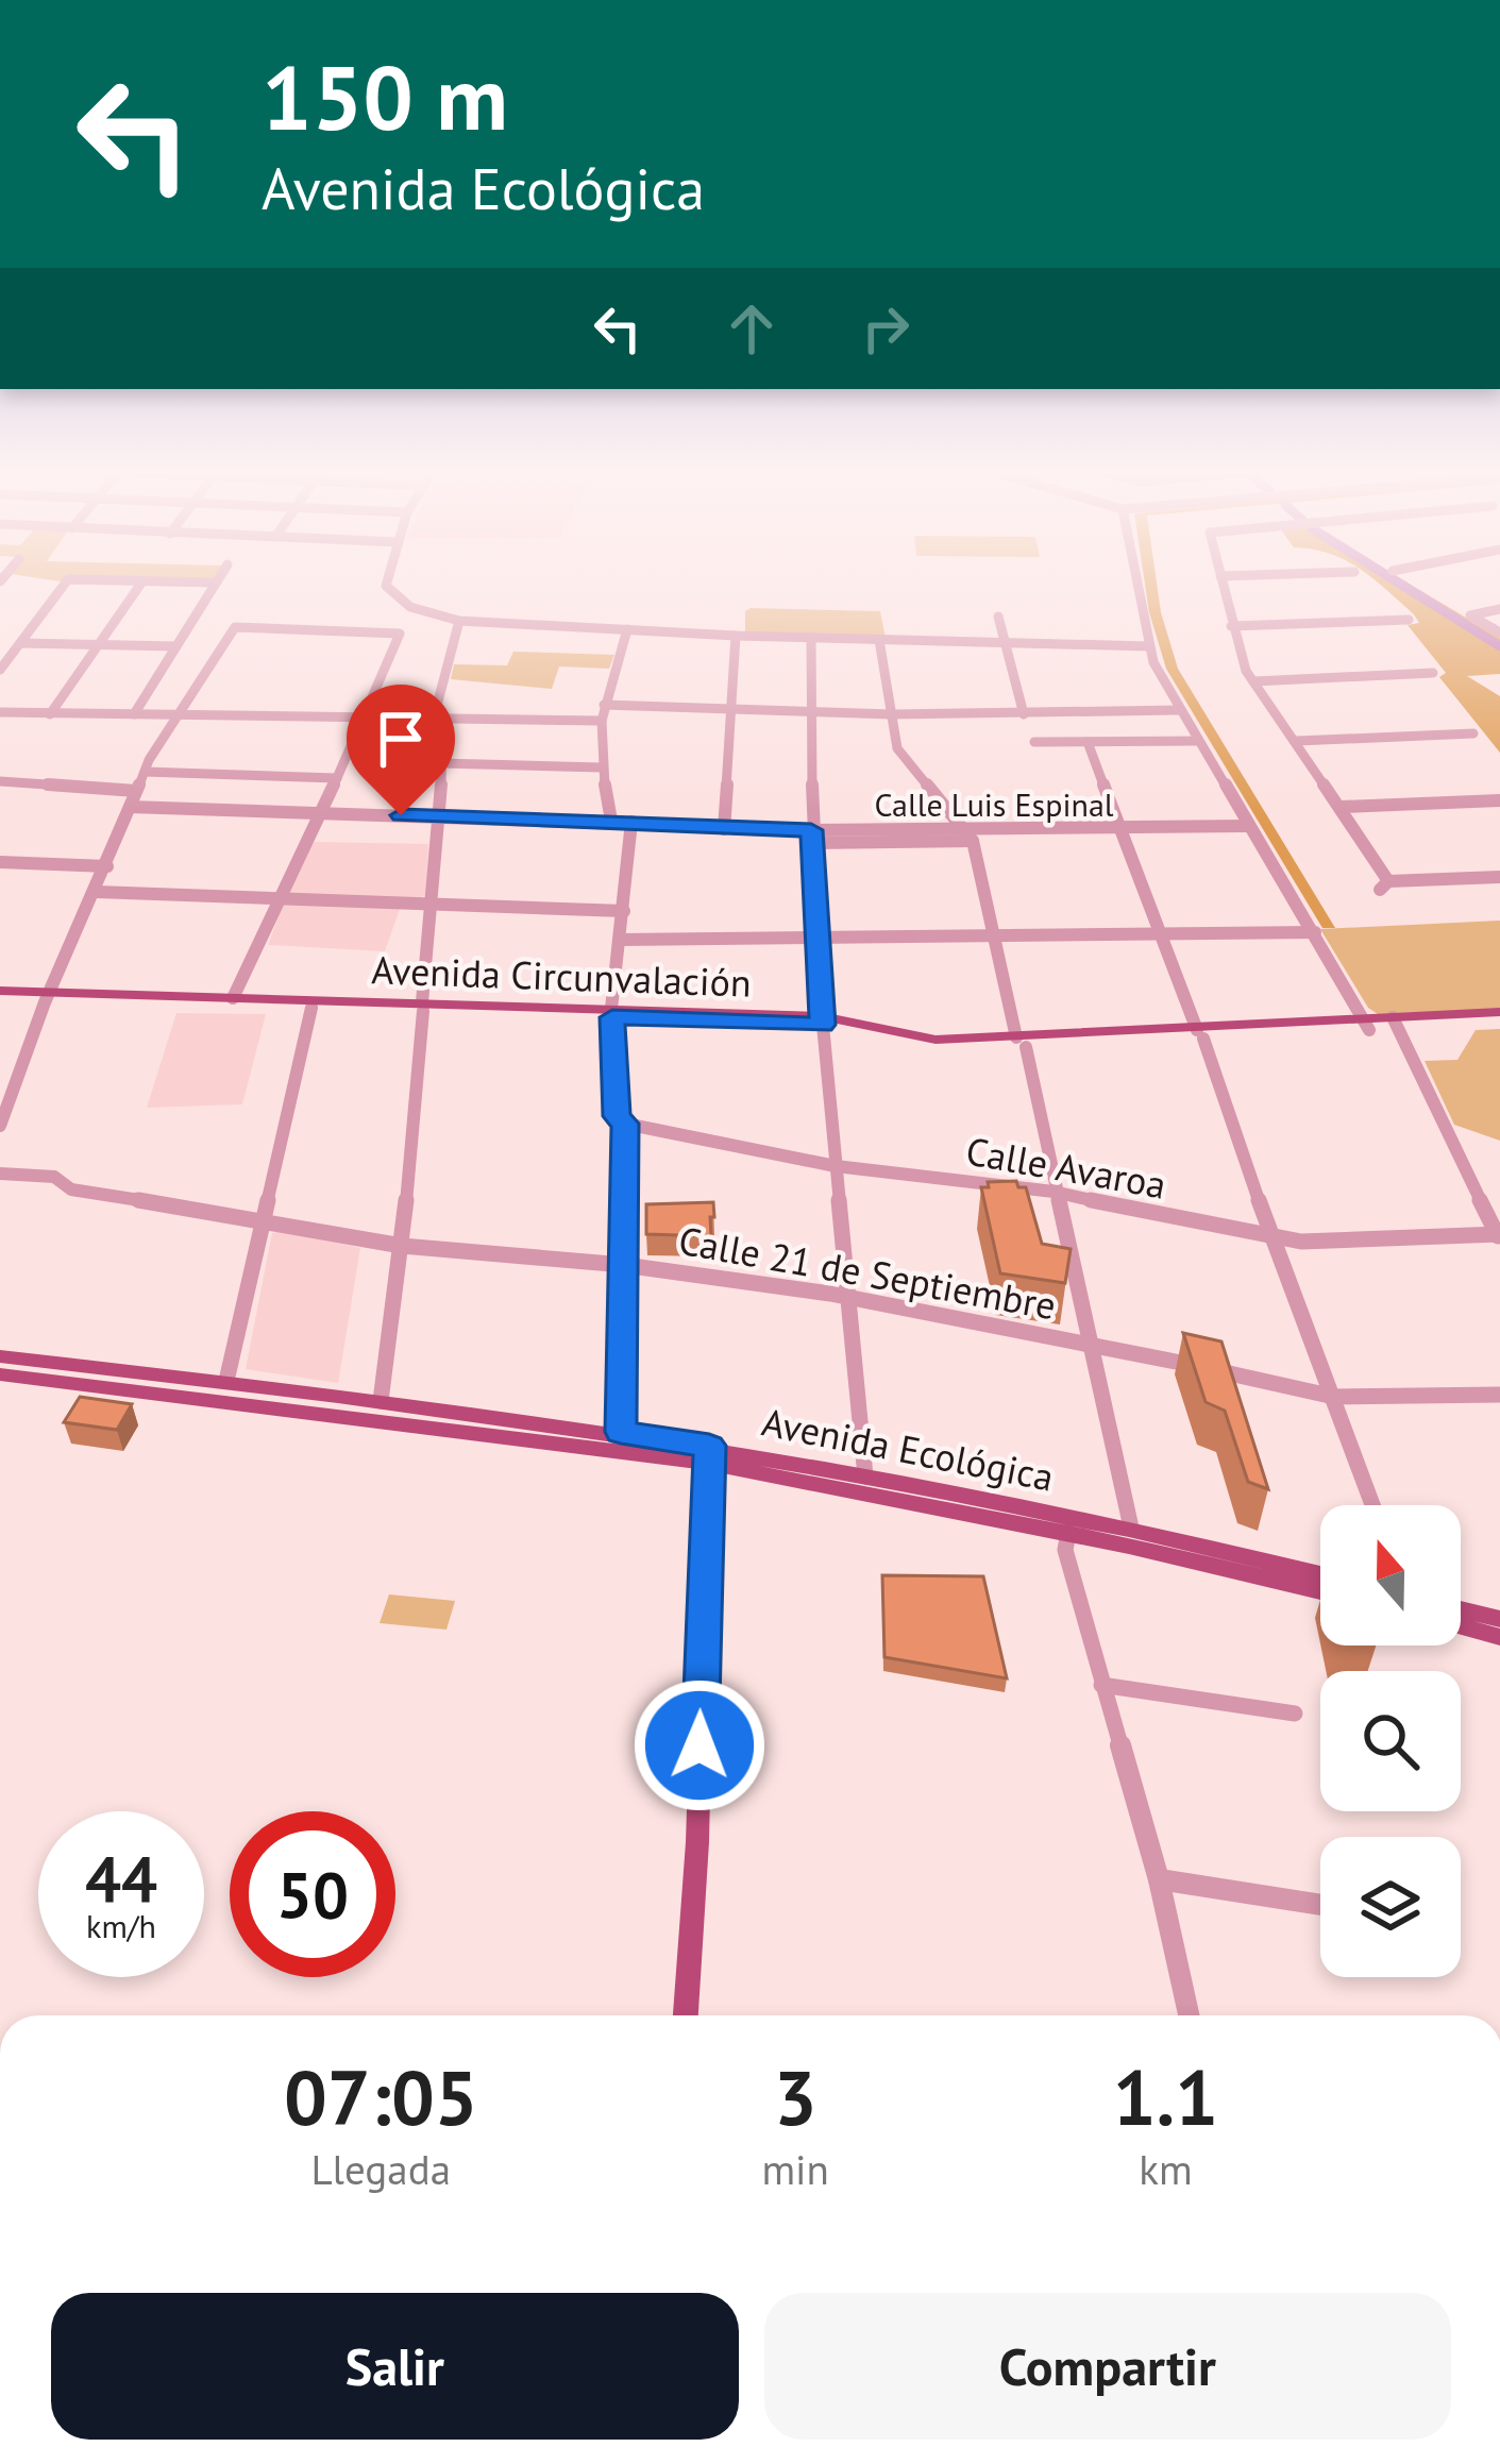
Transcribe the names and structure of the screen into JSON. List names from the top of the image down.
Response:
{
  "streets": {
    "main road": ["Avenida Circunvalación", "Avenida Ecológica"],
    "street": ["Calle Luis Espinal", "Calle Avaroa", "Calle 21 de Septiembre"]
  },
  "north": "top",
  "page": {
    "turn": ["150 m", "Avenida Ecológica"],
    "speed": "44 km/h",
    "limit": "50",
    "eta": [
      "07:05",
      "Llegada",
      "3",
      "min",
      "1.1",
      "km"
    ],
    "buttons": ["Salir", "Compartir"]
  }
}
